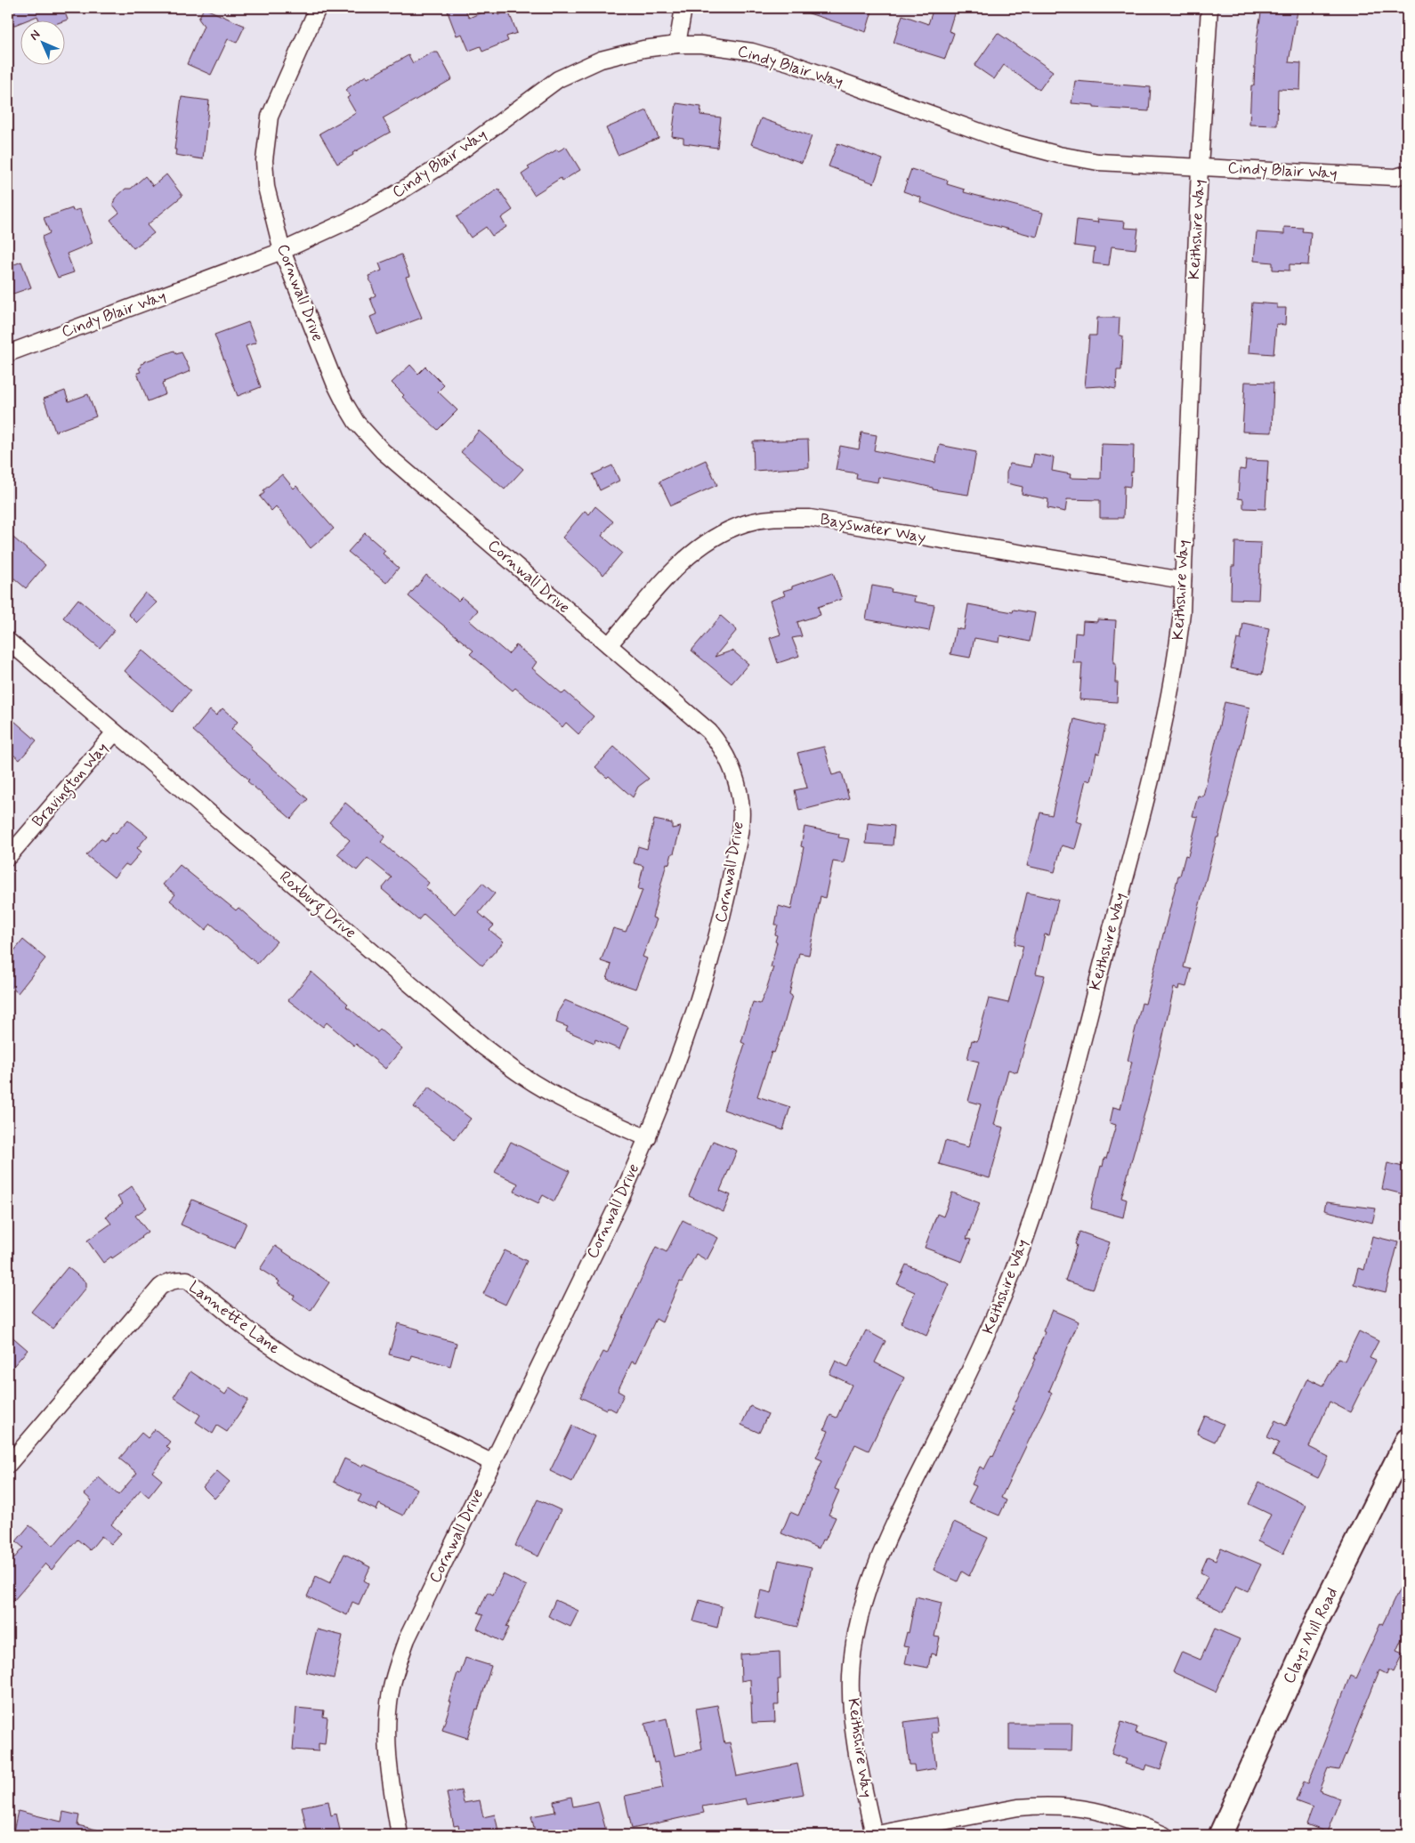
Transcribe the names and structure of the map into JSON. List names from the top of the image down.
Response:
{
  "streets": {
    "main road": ["Clays Mill Road"],
    "street": [
      "Cindy Blair Way",
      "Keithshire Way",
      "Cornwall Drive",
      "Bayswater Way",
      "Bravington Way",
      "Roxburg Drive",
      "Lannette Lane"
    ]
  },
  "crossings": [
    ["Cindy Blair Way", "Keithshire Way"],
    ["Cindy Blair Way", "Cornwall Drive"],
    ["Keithshire Way", "Bayswater Way"],
    ["Cornwall Drive", "Bayswater Way"],
    ["Cornwall Drive", "Roxburg Drive"],
    ["Cornwall Drive", "Lannette Lane"],
    ["Bravington Way", "Roxburg Drive"]
  ],
  "north": "top left"
}
